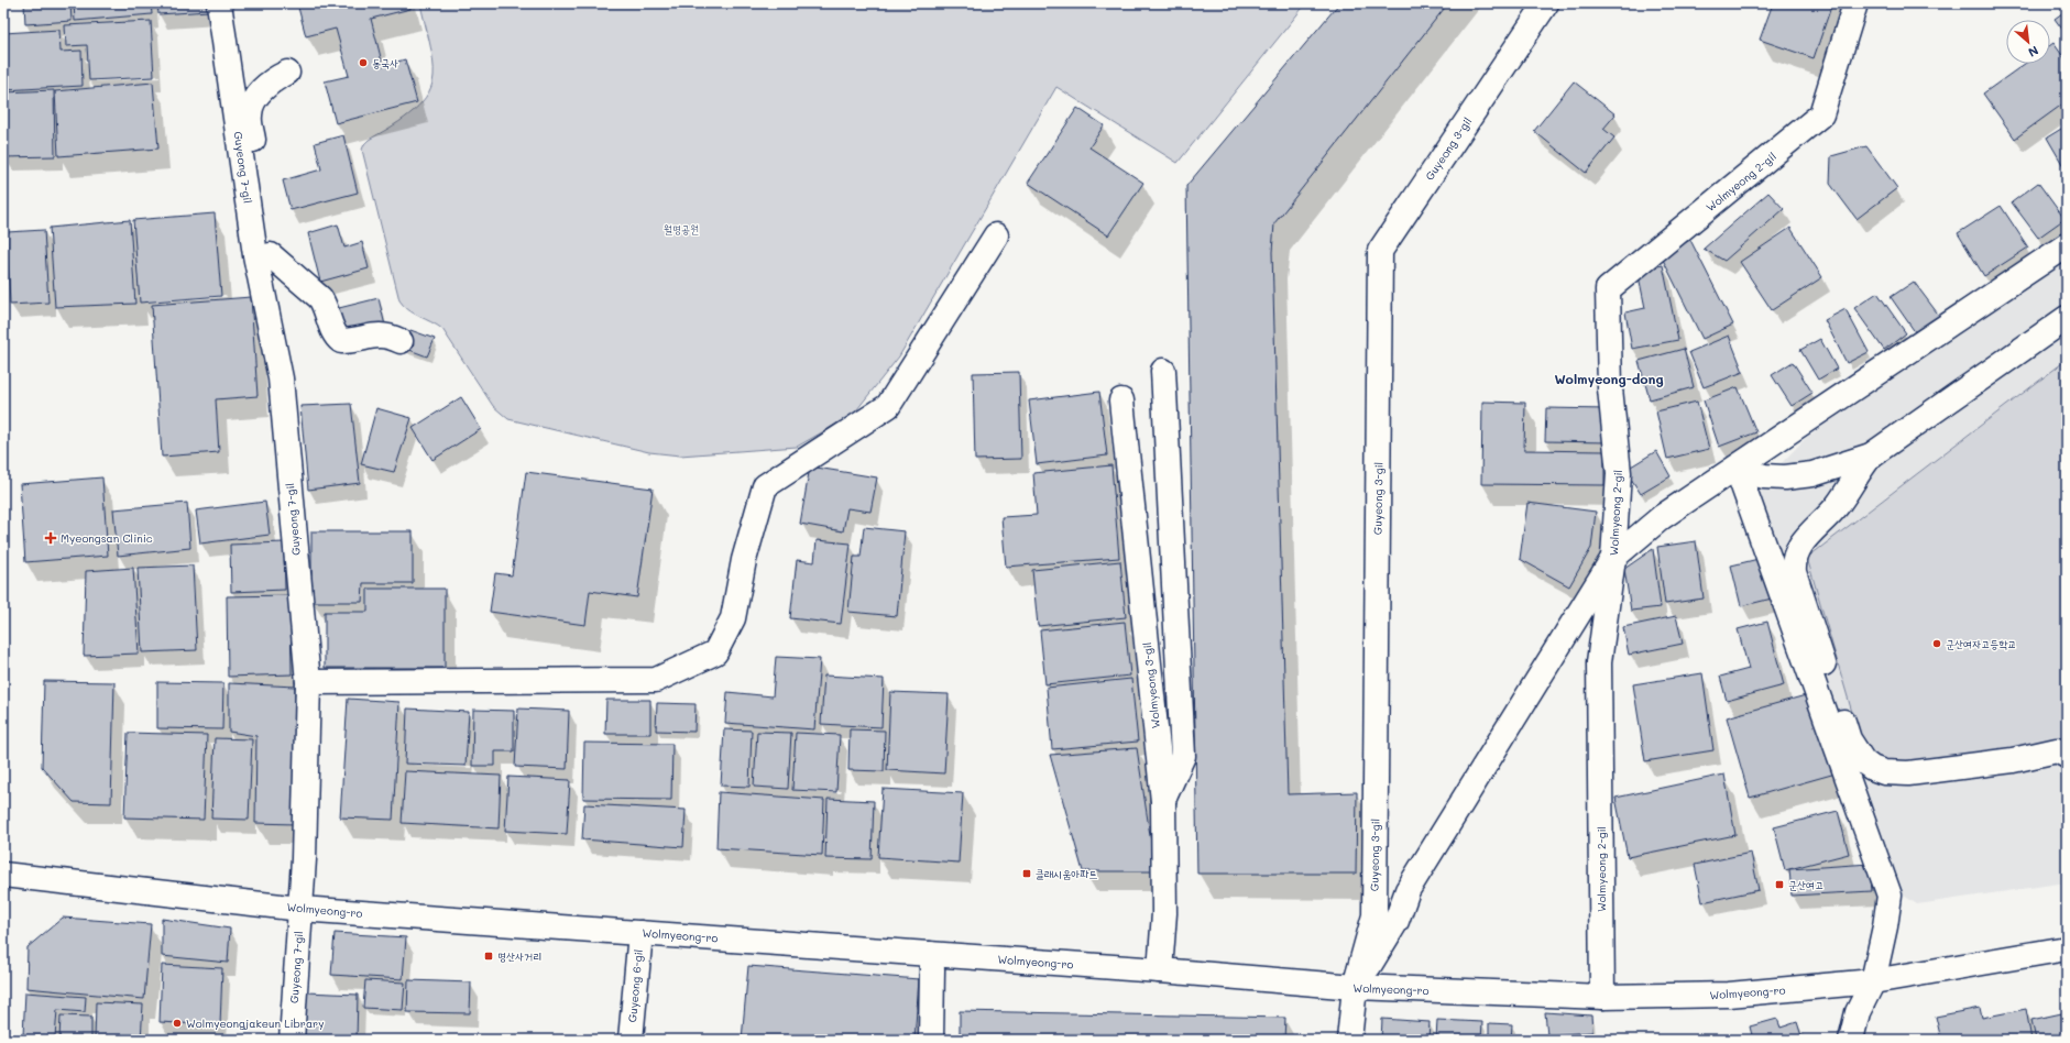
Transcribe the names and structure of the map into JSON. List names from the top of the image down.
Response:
{
  "streets": {
    "street": [
      "Guyeong 3-gil",
      "Guyeong 7-gil",
      "Wolmyeong 2-gil",
      "Wolmyeong 3-gil",
      "Wolmyeong-ro",
      "Guyeong 6-gil"
    ]
  },
  "crossings": [
    ["Guyeong 3-gil", "Wolmyeong-ro"],
    ["Guyeong 7-gil", "Wolmyeong-ro"],
    ["Wolmyeong 2-gil", "Wolmyeong-ro"],
    ["Wolmyeong 3-gil", "Wolmyeong-ro"],
    ["Wolmyeong-ro", "Guyeong 6-gil"]
  ],
  "districts": ["Wolmyeong-dong"],
  "parks": ["월명공원"],
  "places": {
    "other": ["동국사", "군산여자고등학교", "Wolmyeongjakeun Library"],
    "health": ["Myeongsan Clinic"],
    "transit": ["클래시움아파트", "군산여고", "명산사거리"]
  },
  "north": "bottom right"
}
